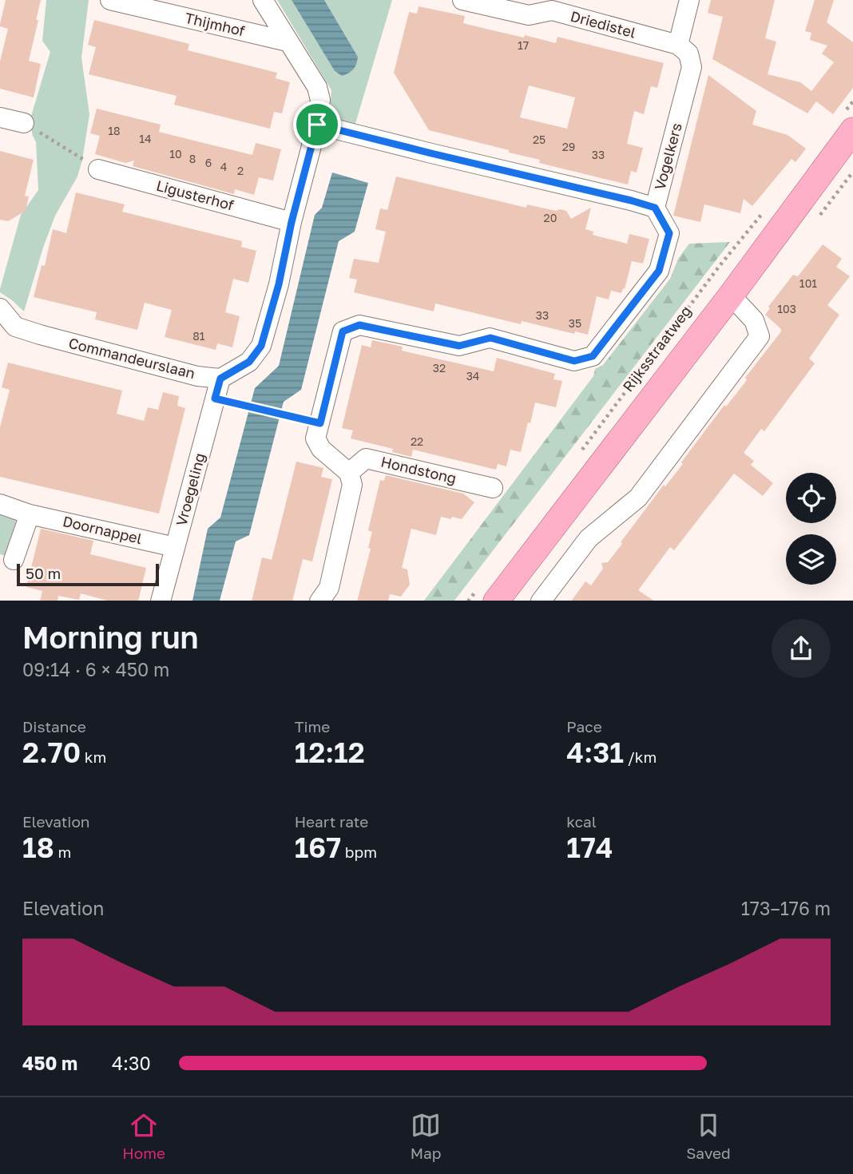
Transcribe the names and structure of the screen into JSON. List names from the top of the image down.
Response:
{
  "streets": {
    "main road": ["Rijksstraatweg"],
    "street": [
      "Thijmhof",
      "Driedistel",
      "Vogelkers",
      "Ligusterhof",
      "Commandeurslaan",
      "Hondstong",
      "Vroegeling",
      "Doornappel"
    ]
  },
  "crossings": [
    ["Driedistel", "Vogelkers"],
    ["Commandeurslaan", "Vroegeling"],
    ["Vroegeling", "Doornappel"]
  ],
  "house_numbers": [
    "17",
    "18",
    "14",
    "25",
    "29",
    "10",
    "33",
    "8",
    "6",
    "4",
    "2",
    "20",
    "101",
    "103",
    "33",
    "35",
    "81",
    "32",
    "34",
    "22"
  ],
  "scale_bar": "50 m",
  "page": {
    "scale": "50 m",
    "heading": ["Morning run", "09:14 · 6 × 450 m"],
    "stats": [
      ["Distance", "2.70 km"],
      ["Time", "12:12"],
      ["Pace", "4:31 /km"],
      ["Elevation", "18 m"],
      ["Heart rate", "167 bpm"],
      ["kcal", "174"]
    ],
    "chart": ["Elevation", "173–176 m"],
    "list": [
      {
        "name": "450 m",
        "note": "4:30"
      }
    ],
    "tabs": ["Home", "Map", "Saved"]
  }
}
